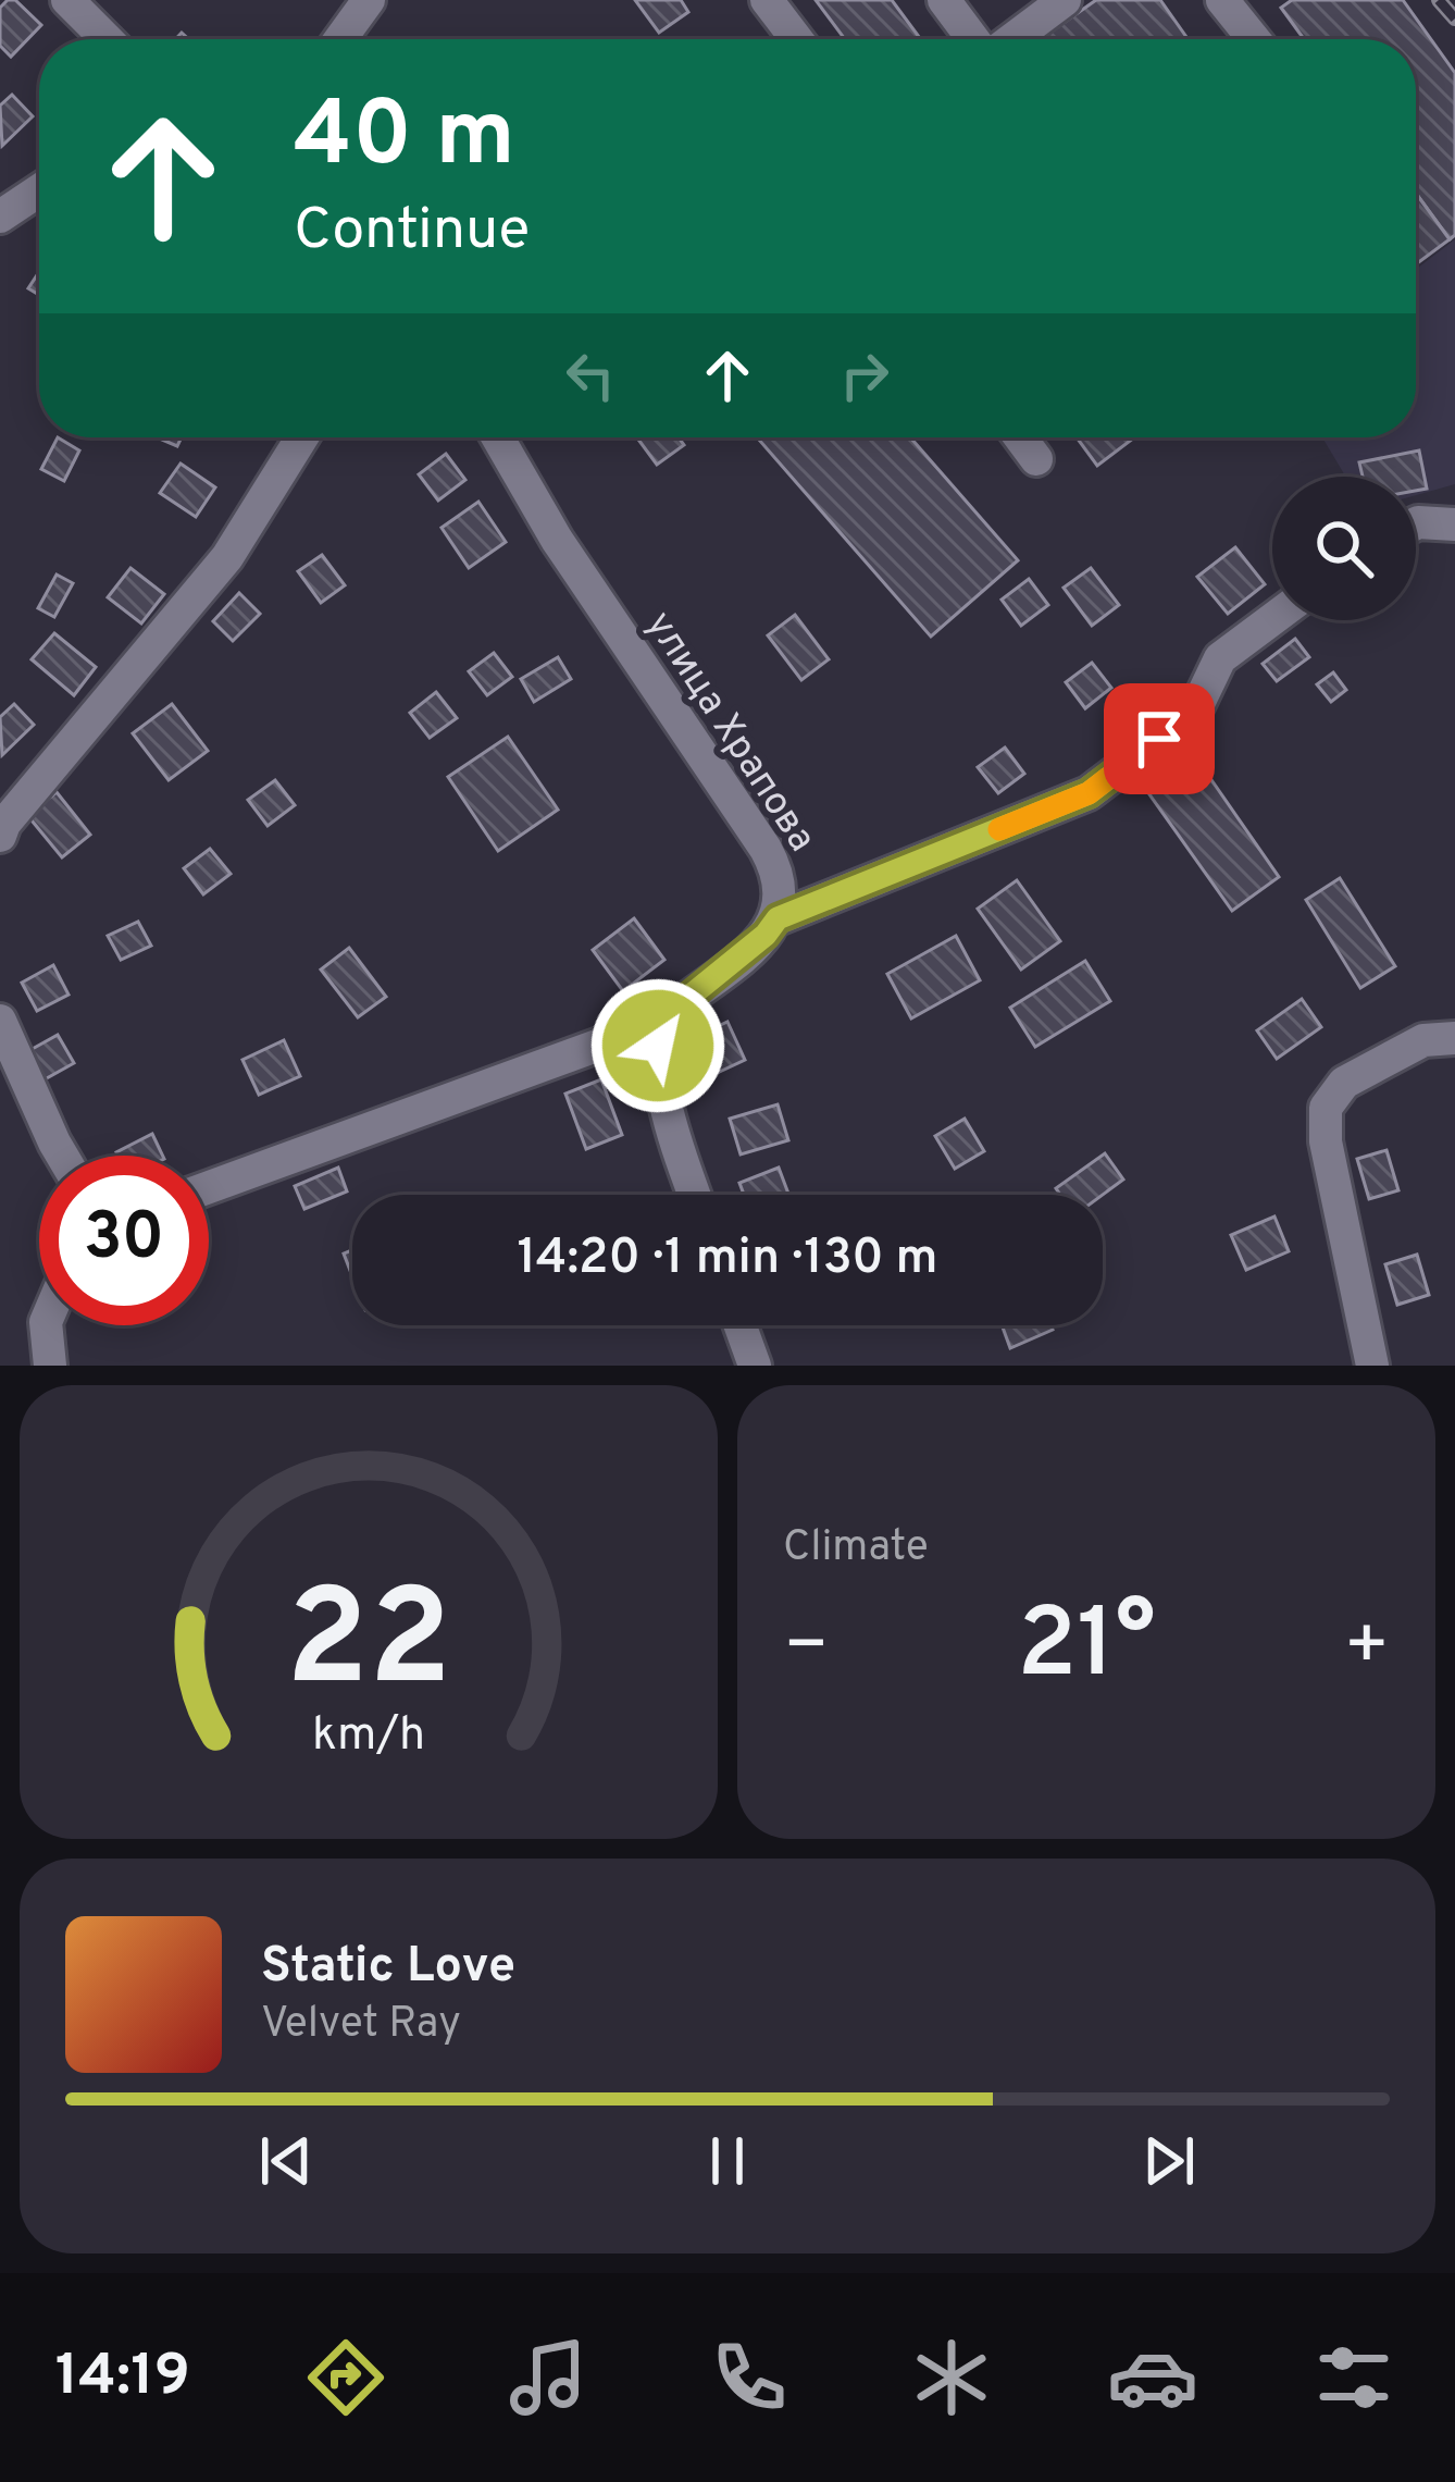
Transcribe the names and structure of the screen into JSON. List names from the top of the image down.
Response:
{
  "streets": {
    "street": ["улица Храпова"]
  },
  "page": {
    "turn": ["40 m", "Continue"],
    "limit": "30",
    "trip": "14:20 · 1 min · 130 m",
    "tile": "Climate",
    "heat": ["−", "21°", "+"],
    "song": ["Static Love", "Velvet Ray"],
    "tabs": "14:19",
    "gauge": ["22", "km/h"]
  }
}
